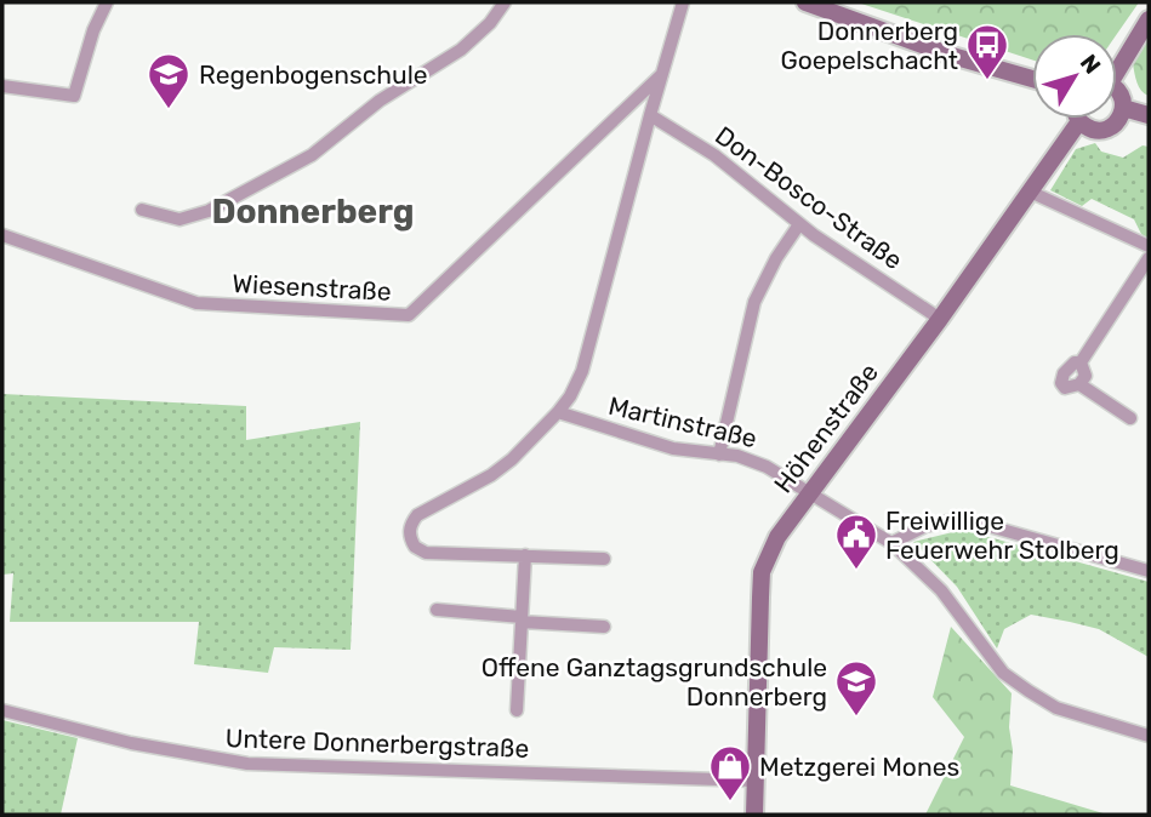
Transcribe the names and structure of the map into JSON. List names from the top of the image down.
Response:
{
  "streets": {
    "street": [
      "Don-Bosco-Straße",
      "Wiesenstraße",
      "Martinstraße",
      "Höhenstraße",
      "Untere Donnerbergstraße"
    ]
  },
  "crossings": [
    ["Don-Bosco-Straße", "Höhenstraße"],
    ["Martinstraße", "Höhenstraße"],
    ["Höhenstraße", "Untere Donnerbergstraße"]
  ],
  "districts": ["Donnerberg"],
  "places": {
    "bus stop": ["Donnerberg Goepelschacht"],
    "school or university": ["Regenbogenschule", "Offene Ganztagsgrundschule Donnerberg"],
    "public building": ["Freiwillige Feuerwehr Stolberg"],
    "shop": ["Metzgerei Mones"]
  },
  "north": "top right"
}
